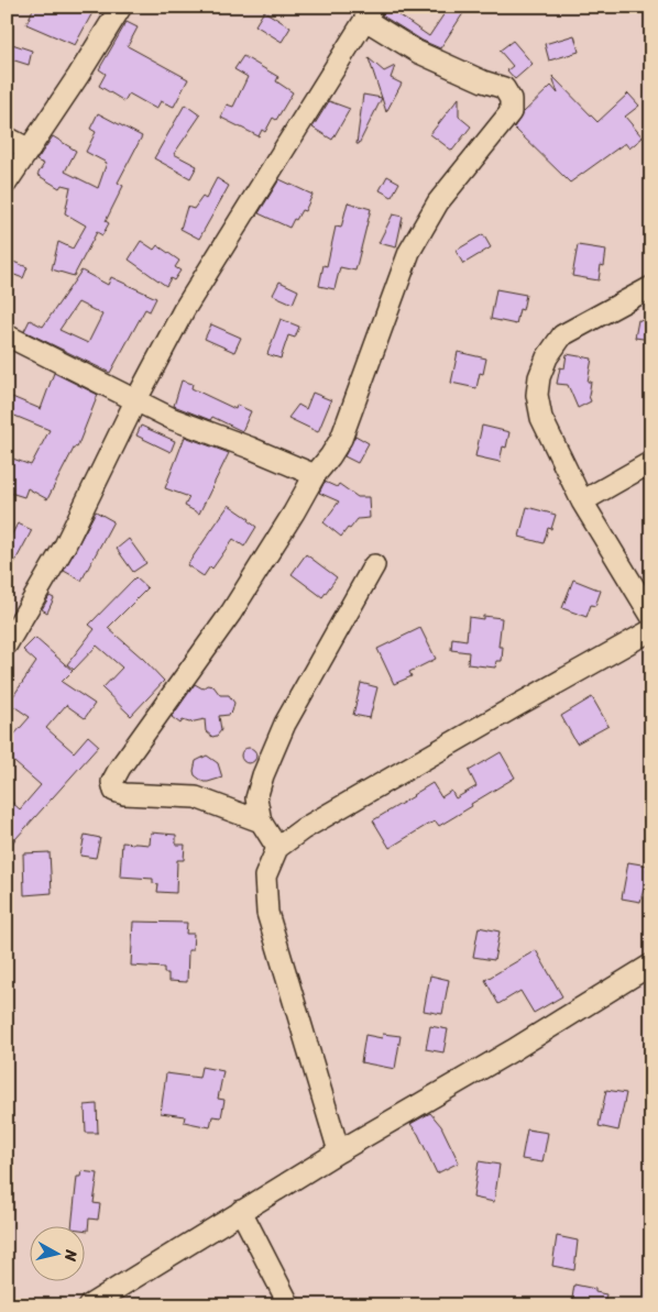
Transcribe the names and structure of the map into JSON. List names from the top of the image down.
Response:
{
  "north": "right"
}
